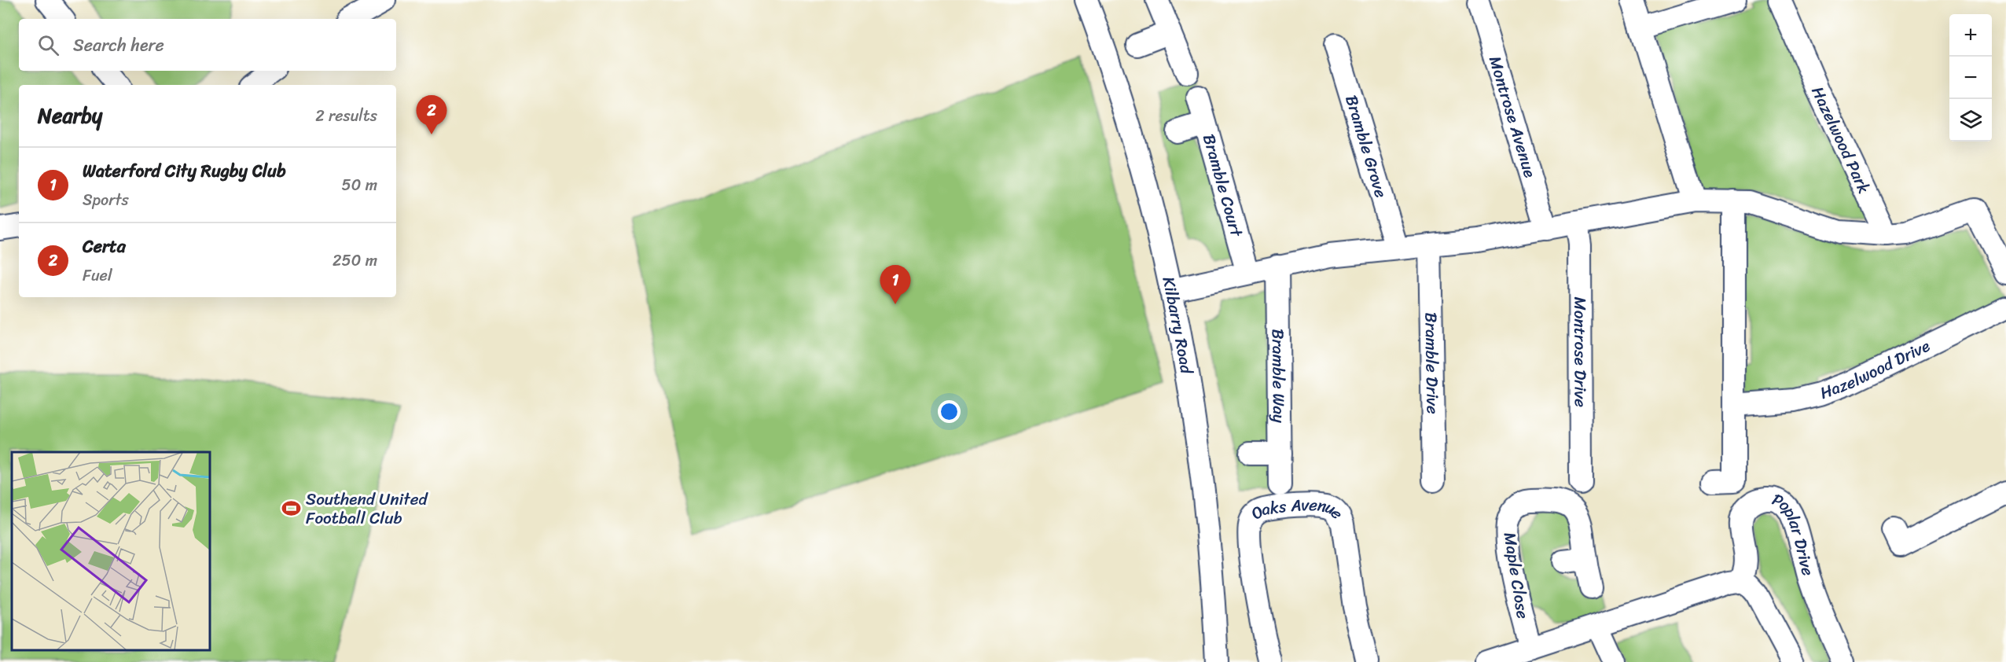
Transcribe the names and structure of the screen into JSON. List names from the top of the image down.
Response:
{
  "streets": {
    "street": [
      "Montrose Avenue",
      "Hazelwood Park",
      "Bramble Grove",
      "Bramble Court",
      "Kilbarry Road",
      "Montrose Drive",
      "Bramble Drive",
      "Hazelwood Drive",
      "Bramble Way",
      "Oaks Avenue",
      "Poplar Drive",
      "Maple Close"
    ]
  },
  "places": {
    "sports": ["Southend United Football Club"]
  },
  "page": {
    "map_buttons": ["+", "−"],
    "search": "Search here",
    "heading": ["Nearby", "2 results"],
    "pins": ["2", "1"],
    "list": [
      {
        "mark": "1",
        "name": "Waterford City Rugby Club",
        "note": "Sports",
        "value": "50 m"
      },
      {
        "mark": "2",
        "name": "Certa",
        "note": "Fuel",
        "value": "250 m"
      }
    ]
  }
}
